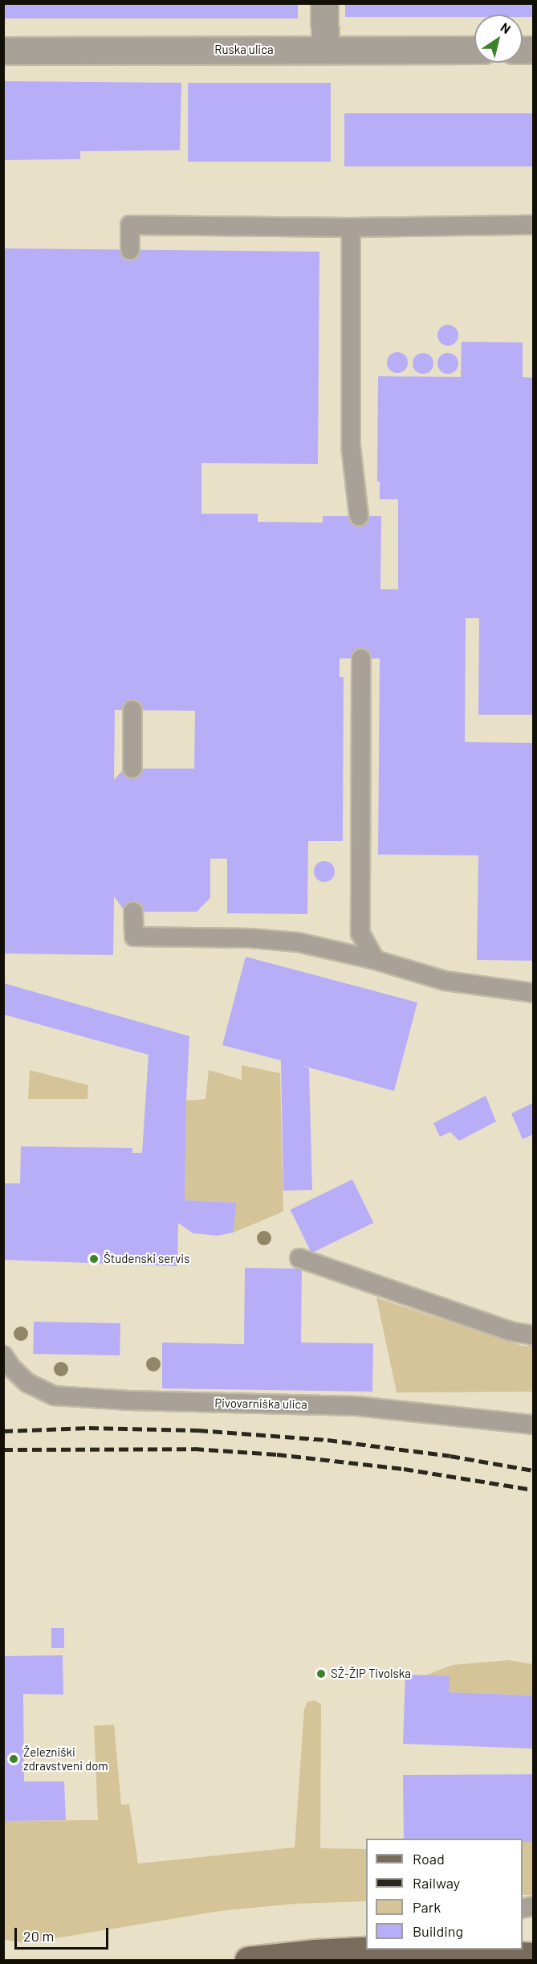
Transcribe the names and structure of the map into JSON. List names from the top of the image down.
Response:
{
  "streets": {
    "street": ["Ruska ulica"],
    "lane": ["Pivovarniška ulica"]
  },
  "places": ["Študenski servis", "SŽ-ŽIP Tivolska", "Železniški zdravstveni dom"],
  "legend": [
    "Road",
    "Railway",
    "Park",
    "Building"
  ],
  "scale_bar": "20 m",
  "north": "top right"
}
